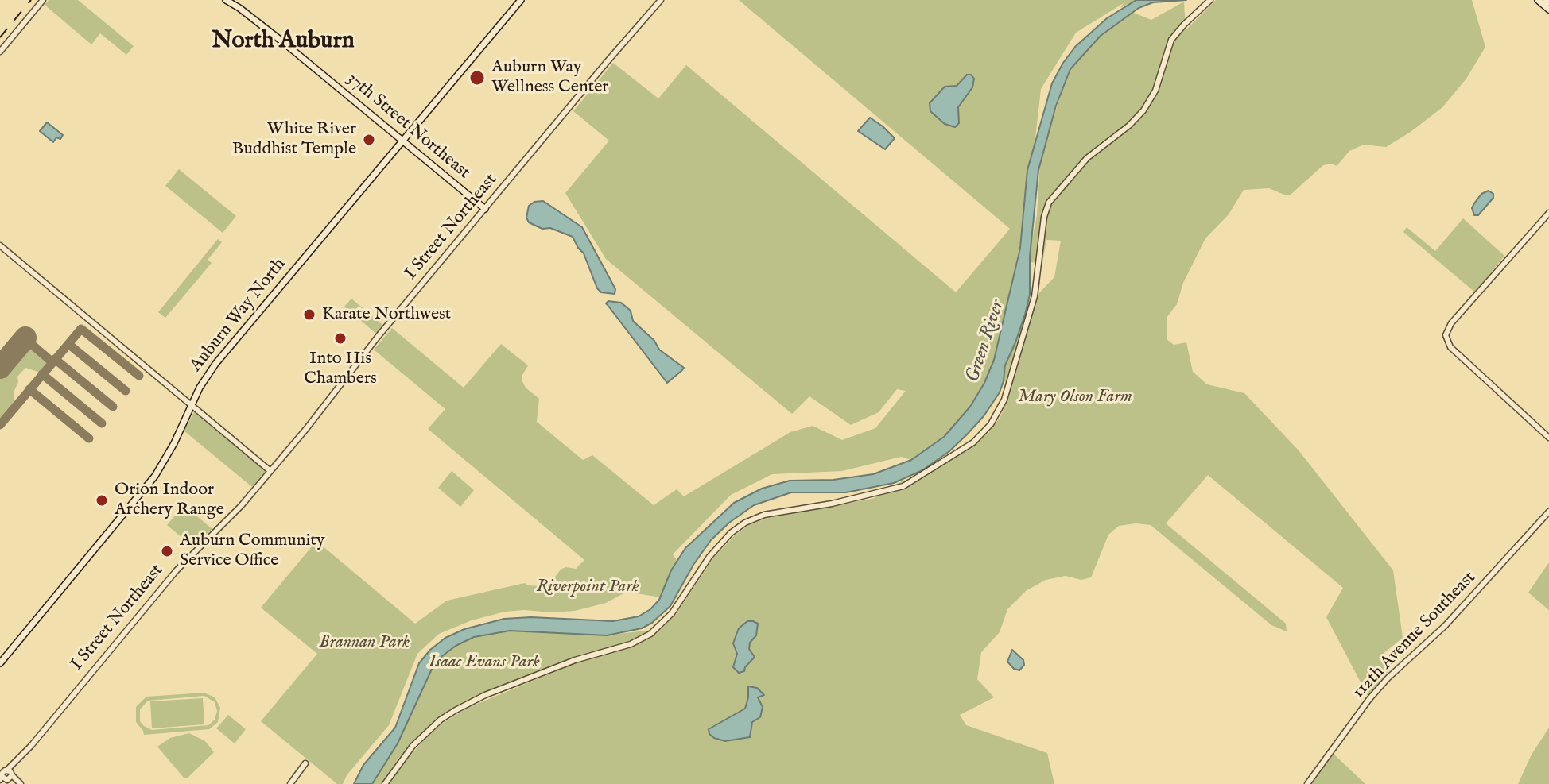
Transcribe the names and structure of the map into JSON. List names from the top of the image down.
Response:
{
  "streets": {
    "main road": ["37th Street Northeast", "Auburn Way North"],
    "street": ["I Street Northeast", "112th Avenue Southeast"]
  },
  "crossings": [
    ["37th Street Northeast", "I Street Northeast"],
    ["37th Street Northeast", "Auburn Way North"]
  ],
  "districts": ["North Auburn"],
  "water": ["Green River"],
  "parks": [
    "Mary Olson Farm",
    "Riverpoint Park",
    "Brannan Park",
    "Isaac Evans Park"
  ],
  "places": [
    "Auburn Way Wellness Center",
    "White River Buddhist Temple",
    "Karate Northwest",
    "Into His Chambers",
    "Orion Indoor Archery Range",
    "Auburn Community Service Office"
  ]
}
